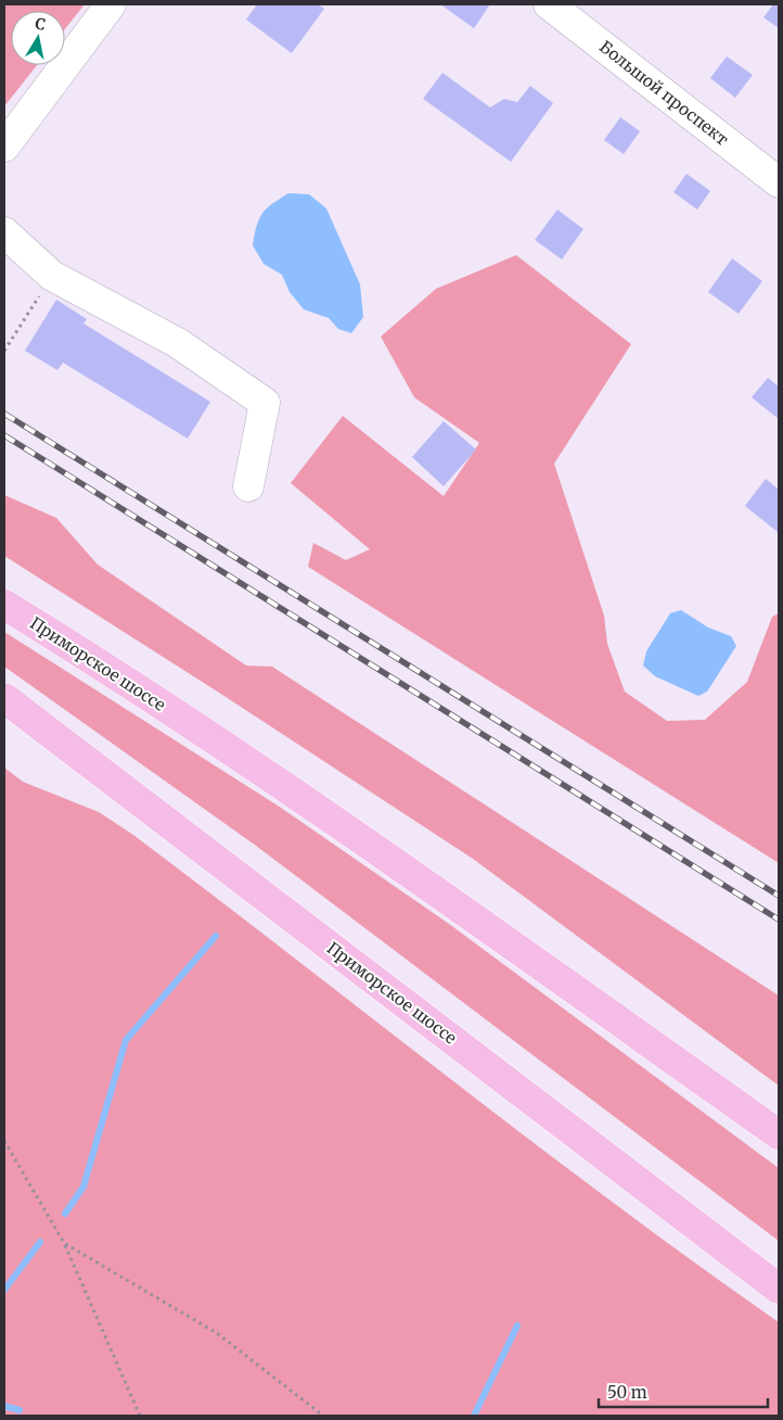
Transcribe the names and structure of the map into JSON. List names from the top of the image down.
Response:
{
  "streets": {
    "main road": ["Приморское шоссе"],
    "street": ["Большой проспект"]
  },
  "scale_bar": "50 m",
  "north": "top"
}
